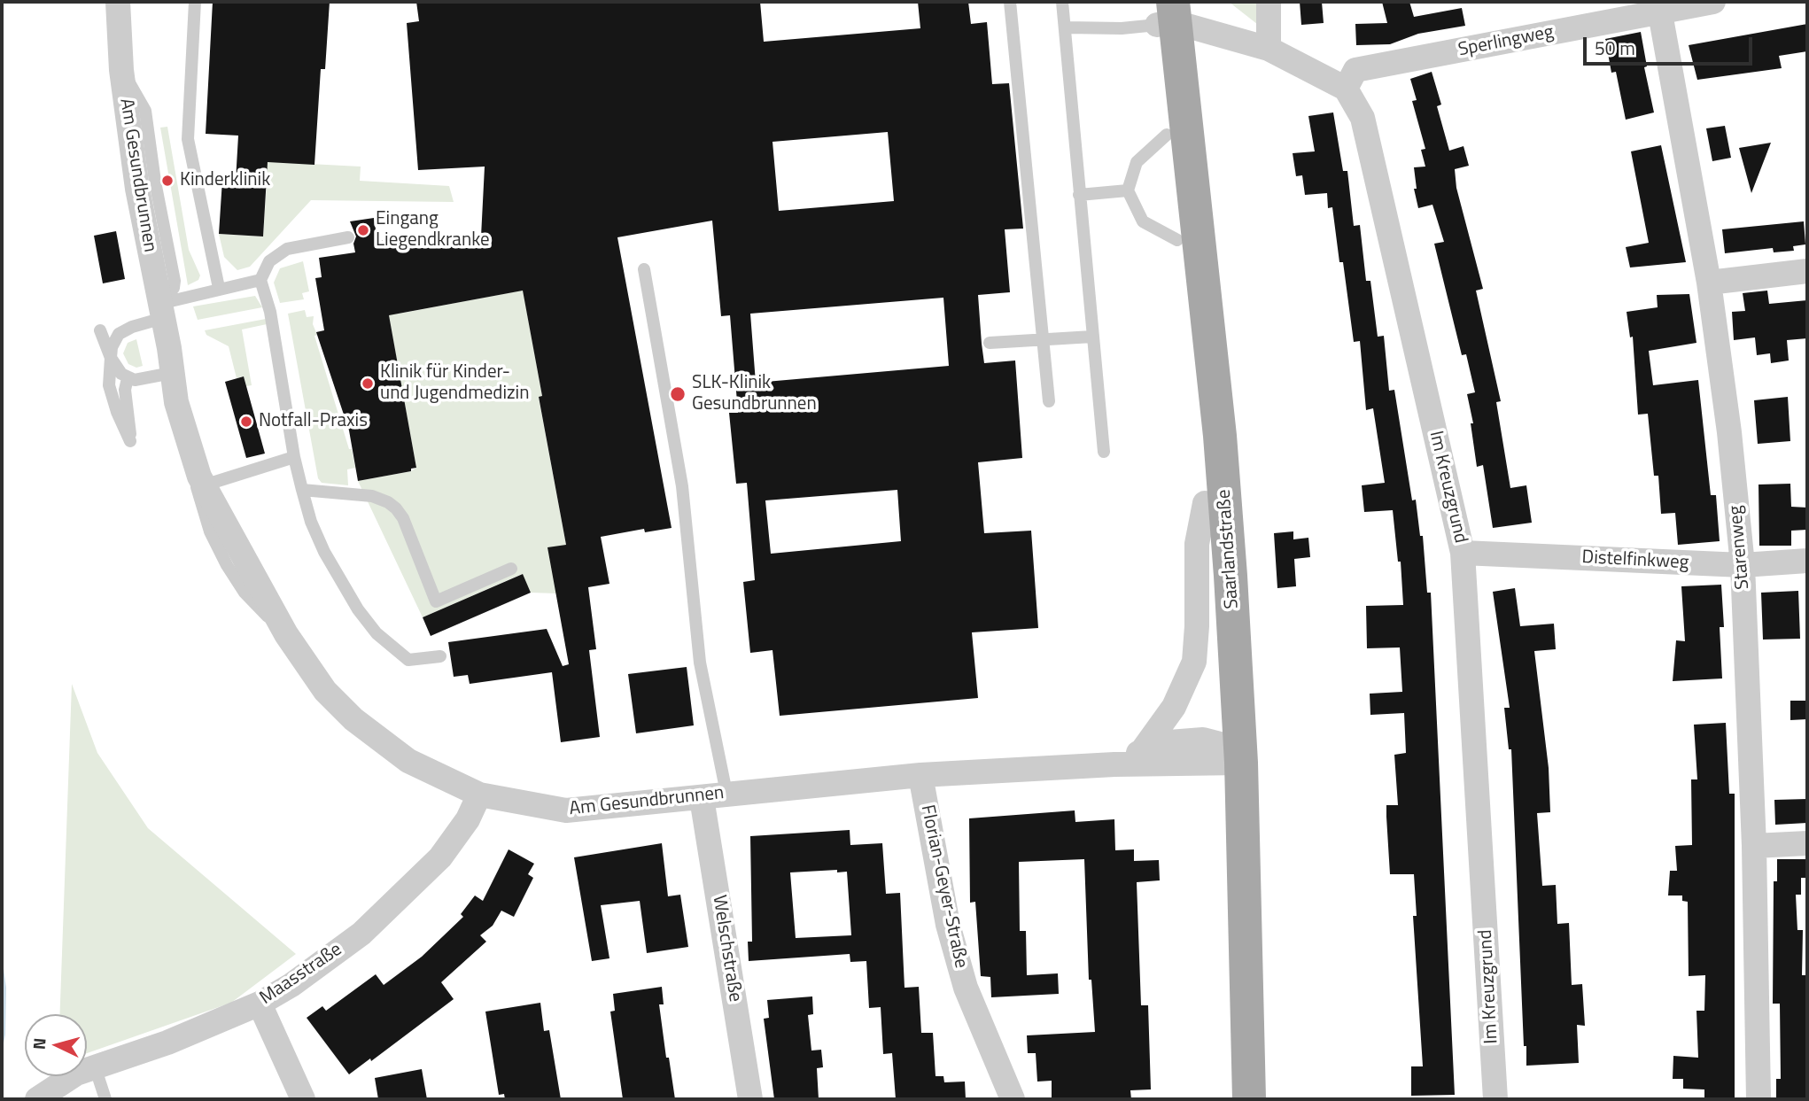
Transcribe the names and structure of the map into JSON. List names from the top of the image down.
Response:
{
  "streets": {
    "main road": ["Saarlandstraße"],
    "street": [
      "Sperlingweg",
      "Am Gesundbrunnen",
      "Im Kreuzgrund",
      "Starenweg",
      "Distelfinkweg",
      "Florian-Geyer-Straße",
      "Welschstraße",
      "Maasstraße"
    ]
  },
  "crossings": [
    ["Sperlingweg", "Im Kreuzgrund"],
    ["Sperlingweg", "Starenweg"],
    ["Am Gesundbrunnen", "Saarlandstraße"],
    ["Am Gesundbrunnen", "Florian-Geyer-Straße"],
    ["Am Gesundbrunnen", "Welschstraße"],
    ["Am Gesundbrunnen", "Maasstraße"],
    ["Im Kreuzgrund", "Distelfinkweg"],
    ["Starenweg", "Distelfinkweg"]
  ],
  "places": [
    "Kinderklinik",
    "Eingang Liegendkranke",
    "Klinik für Kinder- und Jugendmedizin",
    "SLK-Klinik Gesundbrunnen",
    "Notfall-Praxis"
  ],
  "scale_bar": "50 m",
  "north": "left"
}
